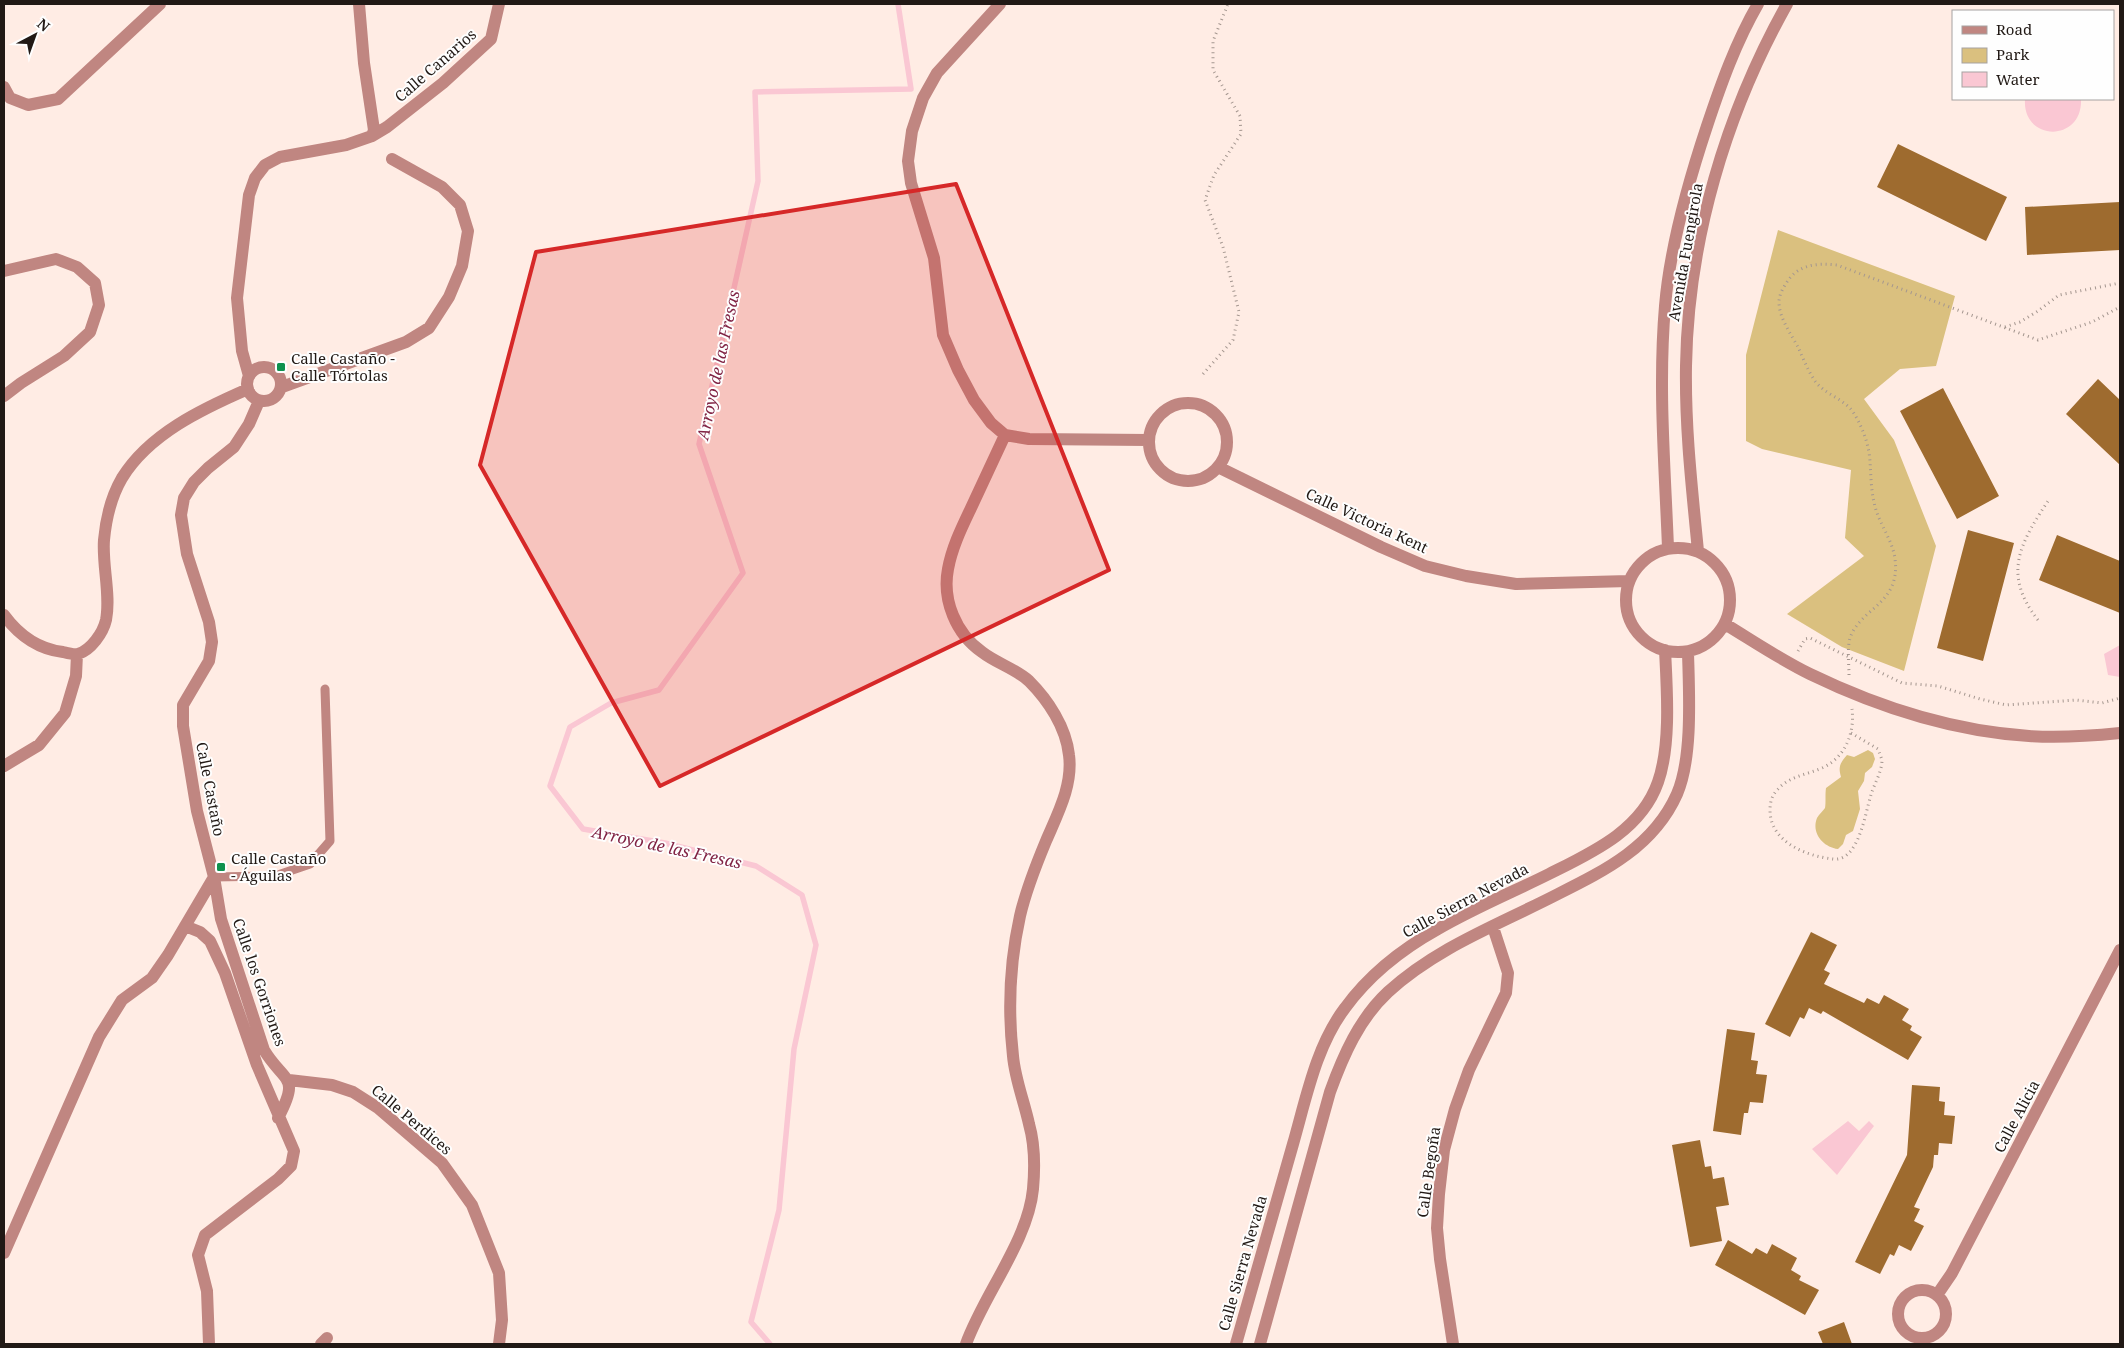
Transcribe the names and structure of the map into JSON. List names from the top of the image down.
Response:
{
  "streets": {
    "street": [
      "Calle Canarios",
      "Avenida Fuengirola",
      "Calle Victoria Kent",
      "Calle Castaño",
      "Calle Sierra Nevada",
      "Calle los Gorriones",
      "Calle Alicia",
      "Calle Perdices",
      "Calle Begoña"
    ]
  },
  "crossings": [
    ["Calle Canarios", "Calle Castaño"],
    ["Avenida Fuengirola", "Calle Victoria Kent"],
    ["Avenida Fuengirola", "Calle Sierra Nevada"],
    ["Calle Victoria Kent", "Calle Sierra Nevada"],
    ["Calle Castaño", "Calle los Gorriones"],
    ["Calle los Gorriones", "Calle Perdices"]
  ],
  "water": ["Arroyo de las Fresas"],
  "places": {
    "transit": ["Calle Castaño - Calle Tórtolas", "Calle Castaño - Águilas"]
  },
  "legend": ["Road", "Park", "Water"],
  "north": "top right"
}
